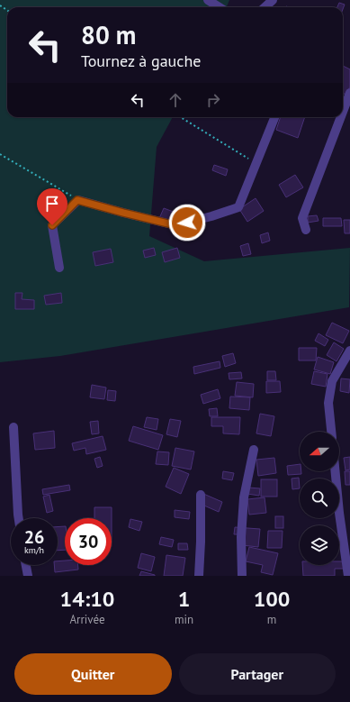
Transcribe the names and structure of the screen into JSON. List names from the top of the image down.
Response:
{
  "north": "left",
  "page": {
    "turn": ["80 m", "Tournez à gauche"],
    "speed": "26 km/h",
    "limit": "30",
    "eta": [
      "14:10",
      "Arrivée",
      "1",
      "min",
      "100",
      "m"
    ],
    "buttons": ["Quitter", "Partager"]
  }
}
